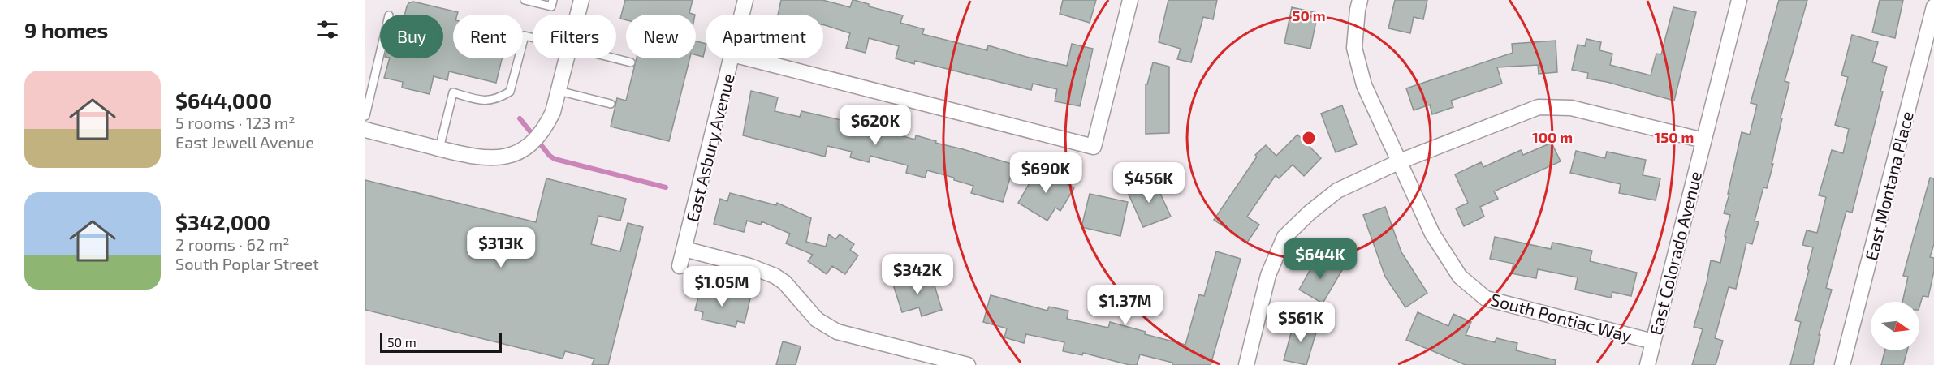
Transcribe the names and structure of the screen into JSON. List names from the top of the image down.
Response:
{
  "streets": {
    "street": [
      "East Asbury Avenue",
      "East Montana Place",
      "East Colorado Avenue",
      "South Pontiac Way"
    ]
  },
  "crossings": [
    ["East Colorado Avenue", "South Pontiac Way"]
  ],
  "scale_bar": "50 m",
  "north": "right",
  "page": {
    "heading": "9 homes",
    "chip": [
      "Buy",
      "Rent",
      "Filters",
      "New",
      "Apartment"
    ],
    "list": [
      {
        "name": "$644,000",
        "note": "5 rooms · 123 m² · East Jewell Avenue"
      },
      {
        "name": "$342,000",
        "note": "2 rooms · 62 m² · South Poplar Street"
      }
    ],
    "price": [
      "$620K",
      "$690K",
      "$456K",
      "$313K",
      "$644K",
      "$342K",
      "$1.05M",
      "$1.37M",
      "$561K"
    ],
    "scale": "50 m"
  },
  "rings": ["50 m", "100 m", "150 m"]
}
